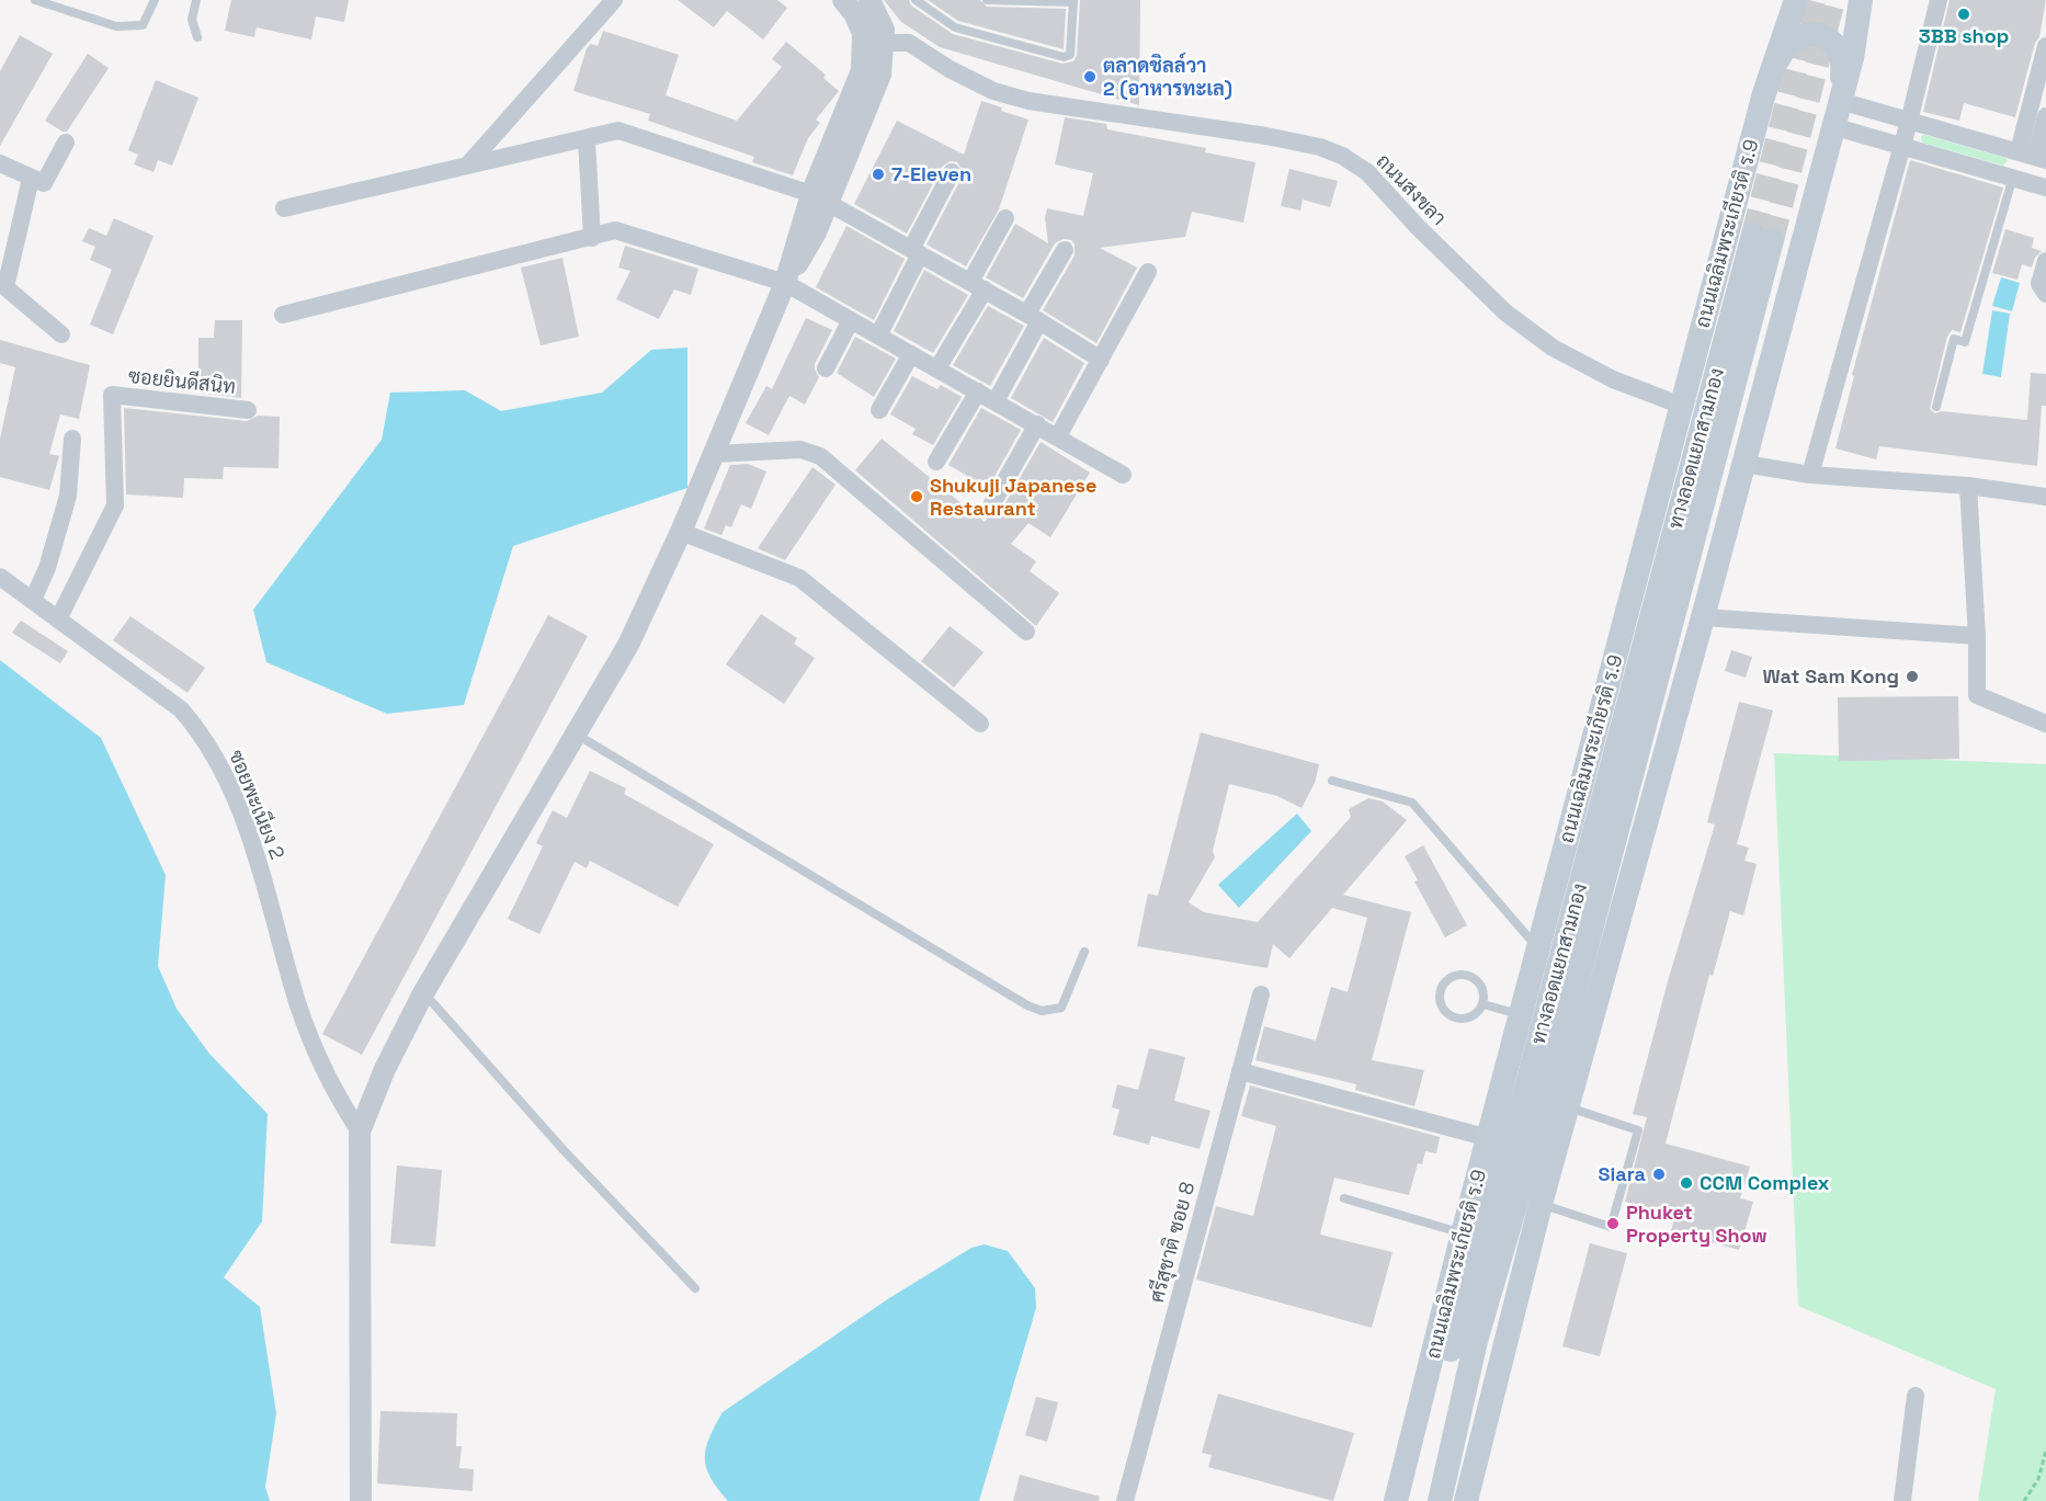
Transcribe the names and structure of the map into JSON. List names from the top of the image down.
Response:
{
  "streets": {
    "main road": ["ถนนเฉลิมพระเกียรติ ร.9", "ทางลอดแยกสามกอง"],
    "street": [
      "ถนนสงขลา",
      "ซอยยินดีสนิท",
      "ซอยพะเนียง 2",
      "ศรีสุชาติ ซอย 8"
    ]
  },
  "crossings": [
    ["ถนนสงขลา", "ถนนเฉลิมพระเกียรติ ร.9"],
    ["ซอยยินดีสนิท", "ซอยพะเนียง 2"]
  ],
  "places": [
    "3BB shop",
    "ตลาดชิลล์วา 2 (อาหารทะเล)",
    "7-Eleven",
    "Shukuji Japanese Restaurant",
    "Wat Sam Kong",
    "Siara",
    "CCM Complex",
    "Phuket Property Show"
  ]
}
